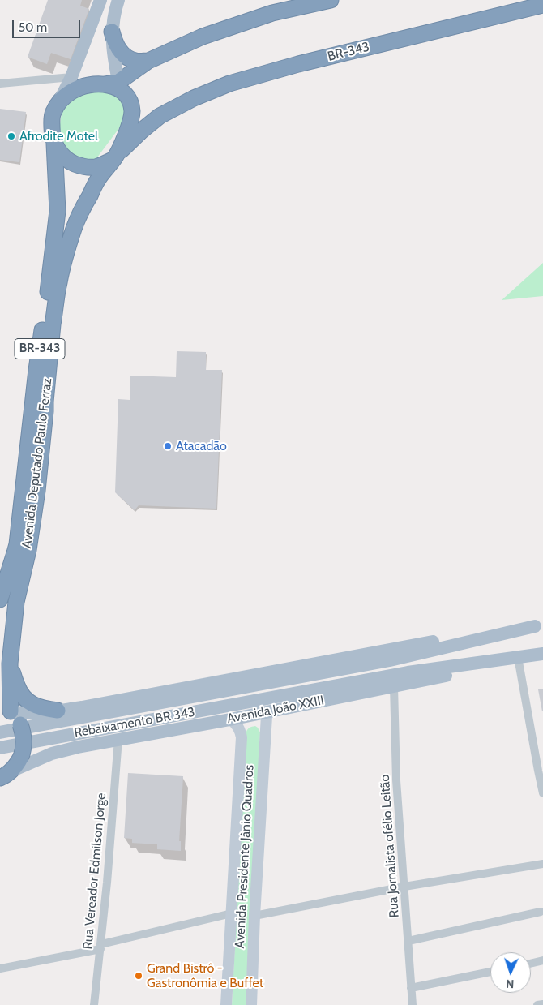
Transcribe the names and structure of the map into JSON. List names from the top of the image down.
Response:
{
  "streets": {
    "highway": ["BR-343", "Avenida Deputado Paulo Ferraz"],
    "main road": ["Avenida João XXIII", "Rebaixamento BR 343"],
    "street": ["Rua Jornalista ofélio Leitão", "Avenida Presidente Jânio Quadros", "Rua Vereador Edmilson Jorge"]
  },
  "crossings": [
    ["BR-343", "Avenida Deputado Paulo Ferraz"],
    ["Avenida Deputado Paulo Ferraz", "Avenida João XXIII"],
    ["Avenida João XXIII", "Rebaixamento BR 343"],
    ["Avenida João XXIII", "Rua Jornalista ofélio Leitão"],
    ["Avenida João XXIII", "Avenida Presidente Jânio Quadros"],
    ["Avenida João XXIII", "Rua Vereador Edmilson Jorge"],
    ["Rebaixamento BR 343", "Avenida Presidente Jânio Quadros"]
  ],
  "places": ["Afrodite Motel", "Atacadão", "Grand Bistrô - Gastronômia e Buffet"],
  "scale_bar": "50 m",
  "north": "bottom"
}
